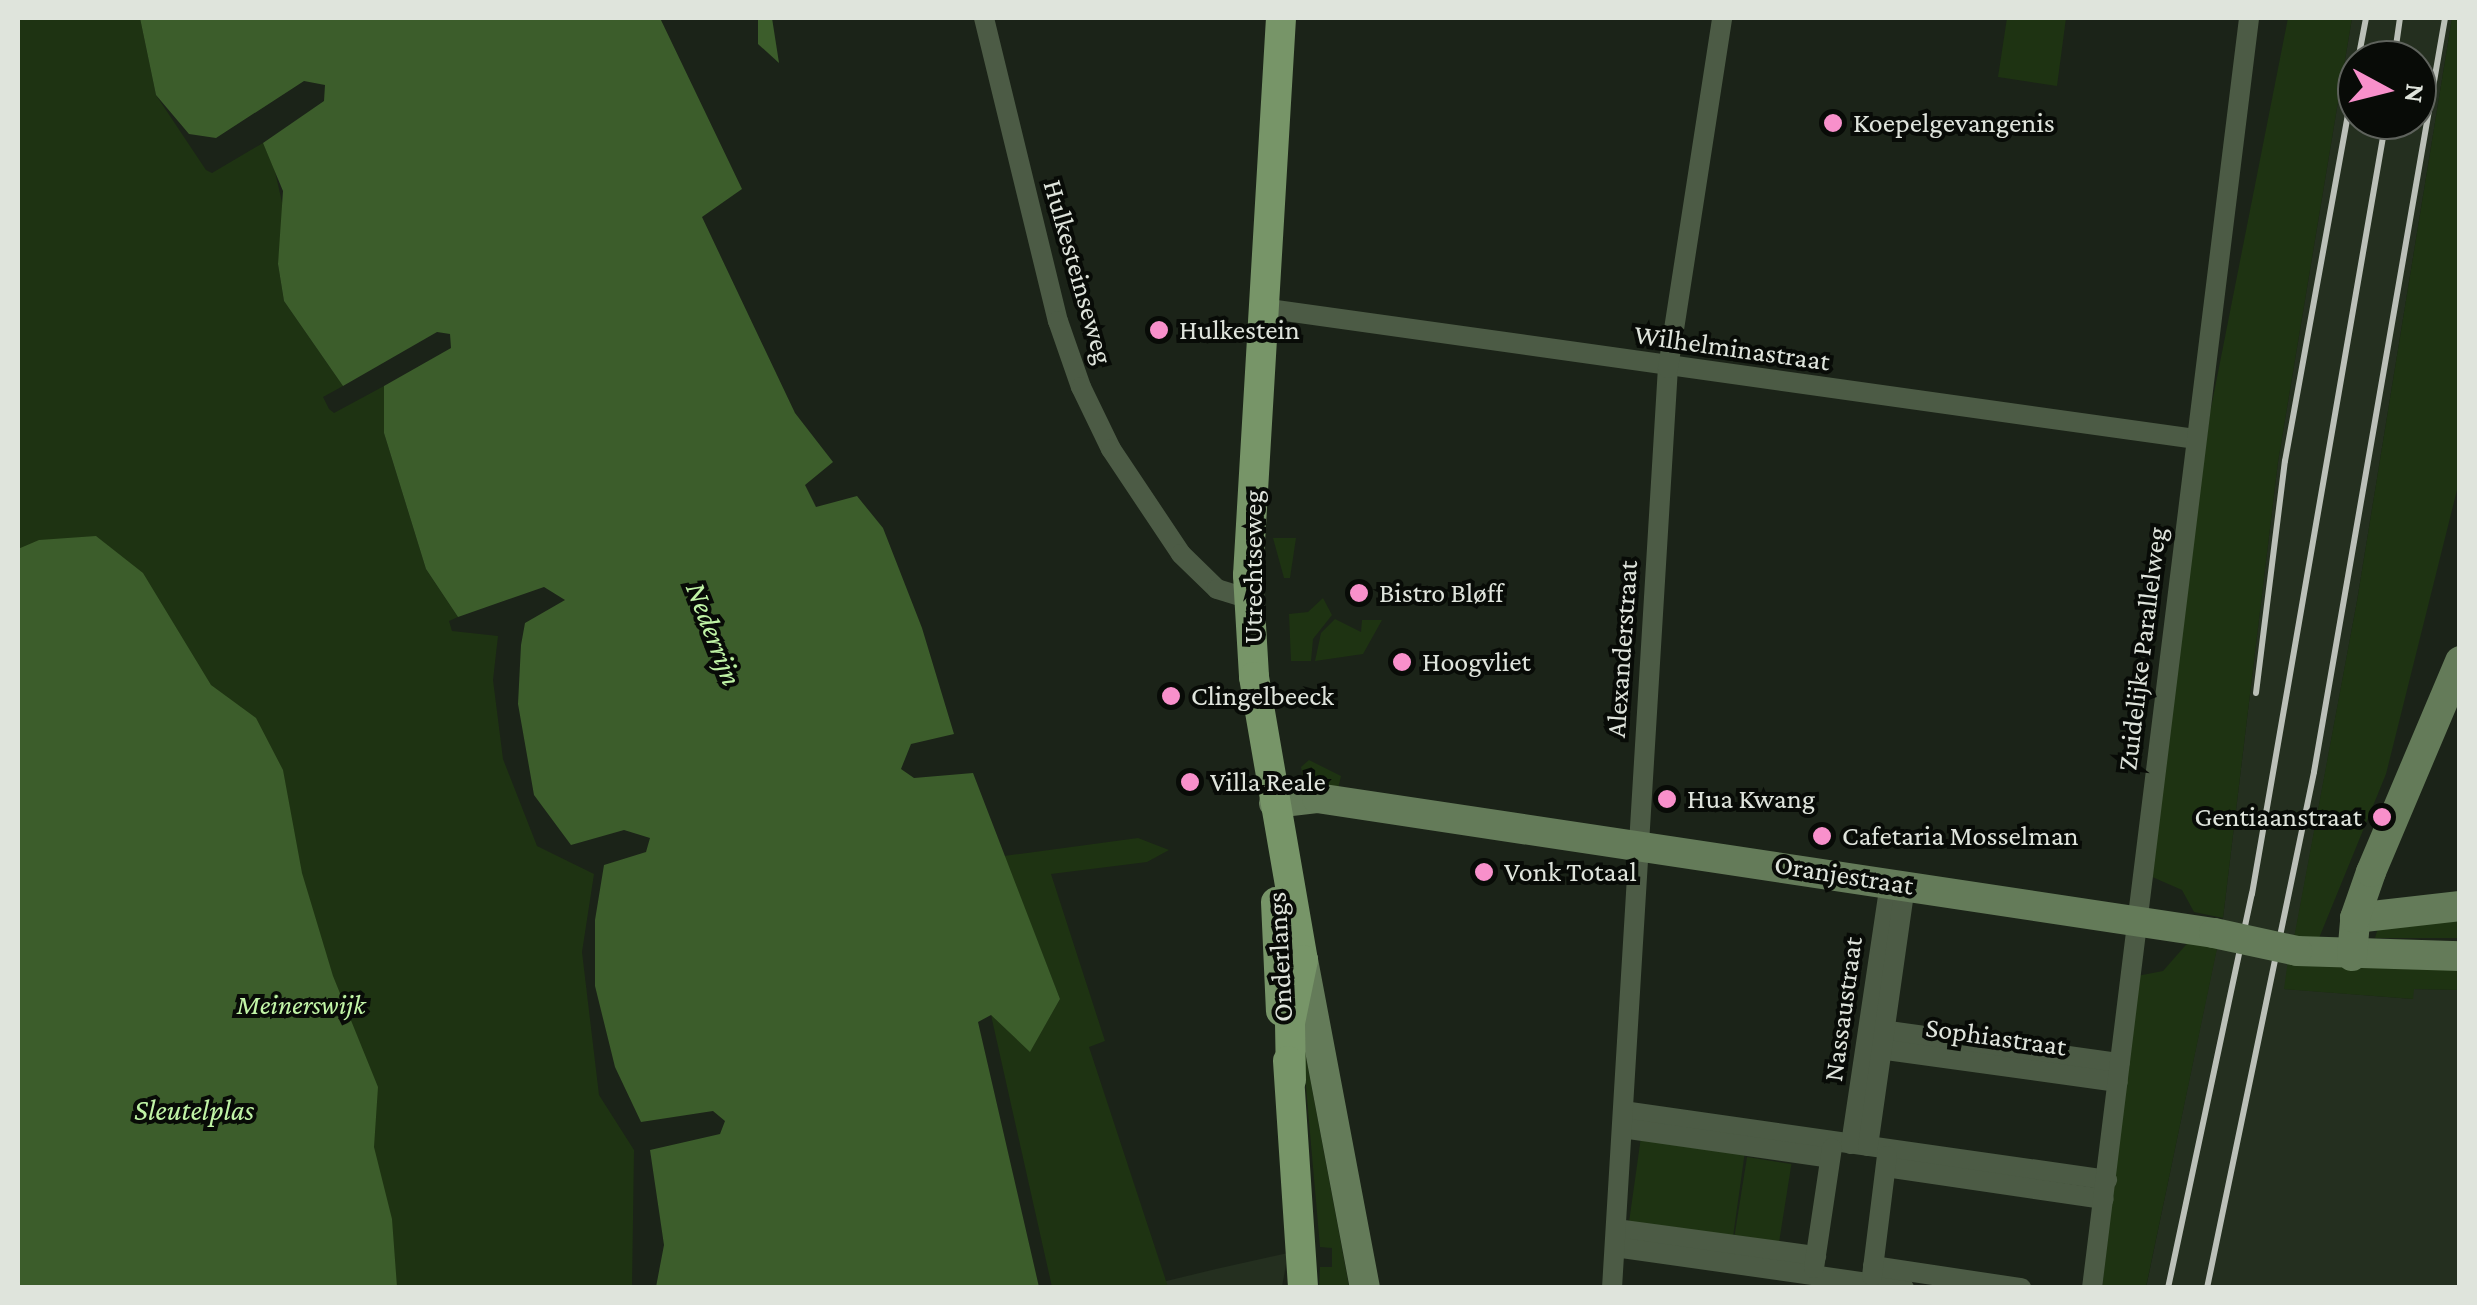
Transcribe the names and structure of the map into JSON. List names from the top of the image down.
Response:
{
  "streets": {
    "main road": ["Utrechtseweg", "Onderlangs"],
    "street": [
      "Hulkesteinseweg",
      "Wilhelminastraat",
      "Alexanderstraat",
      "Zuidelijke Parallelweg",
      "Oranjestraat",
      "Nassaustraat",
      "Sophiastraat"
    ]
  },
  "crossings": [
    ["Hulkesteinseweg", "Utrechtseweg"],
    ["Wilhelminastraat", "Utrechtseweg"],
    ["Wilhelminastraat", "Alexanderstraat"],
    ["Wilhelminastraat", "Zuidelijke Parallelweg"],
    ["Utrechtseweg", "Oranjestraat"],
    ["Utrechtseweg", "Onderlangs"],
    ["Alexanderstraat", "Oranjestraat"],
    ["Zuidelijke Parallelweg", "Oranjestraat"],
    ["Zuidelijke Parallelweg", "Sophiastraat"],
    ["Oranjestraat", "Onderlangs"],
    ["Oranjestraat", "Nassaustraat"],
    ["Nassaustraat", "Sophiastraat"]
  ],
  "water": ["Nederrijn", "Sleutelplas"],
  "parks": ["Meinerswijk"],
  "places": [
    "Koepelgevangenis",
    "Hulkestein",
    "Bistro Bløff",
    "Hoogvliet",
    "Clingelbeeck",
    "Villa Reale",
    "Hua Kwang",
    "Gentiaanstraat",
    "Cafetaria Mosselman",
    "Vonk Totaal"
  ],
  "north": "right"
}
